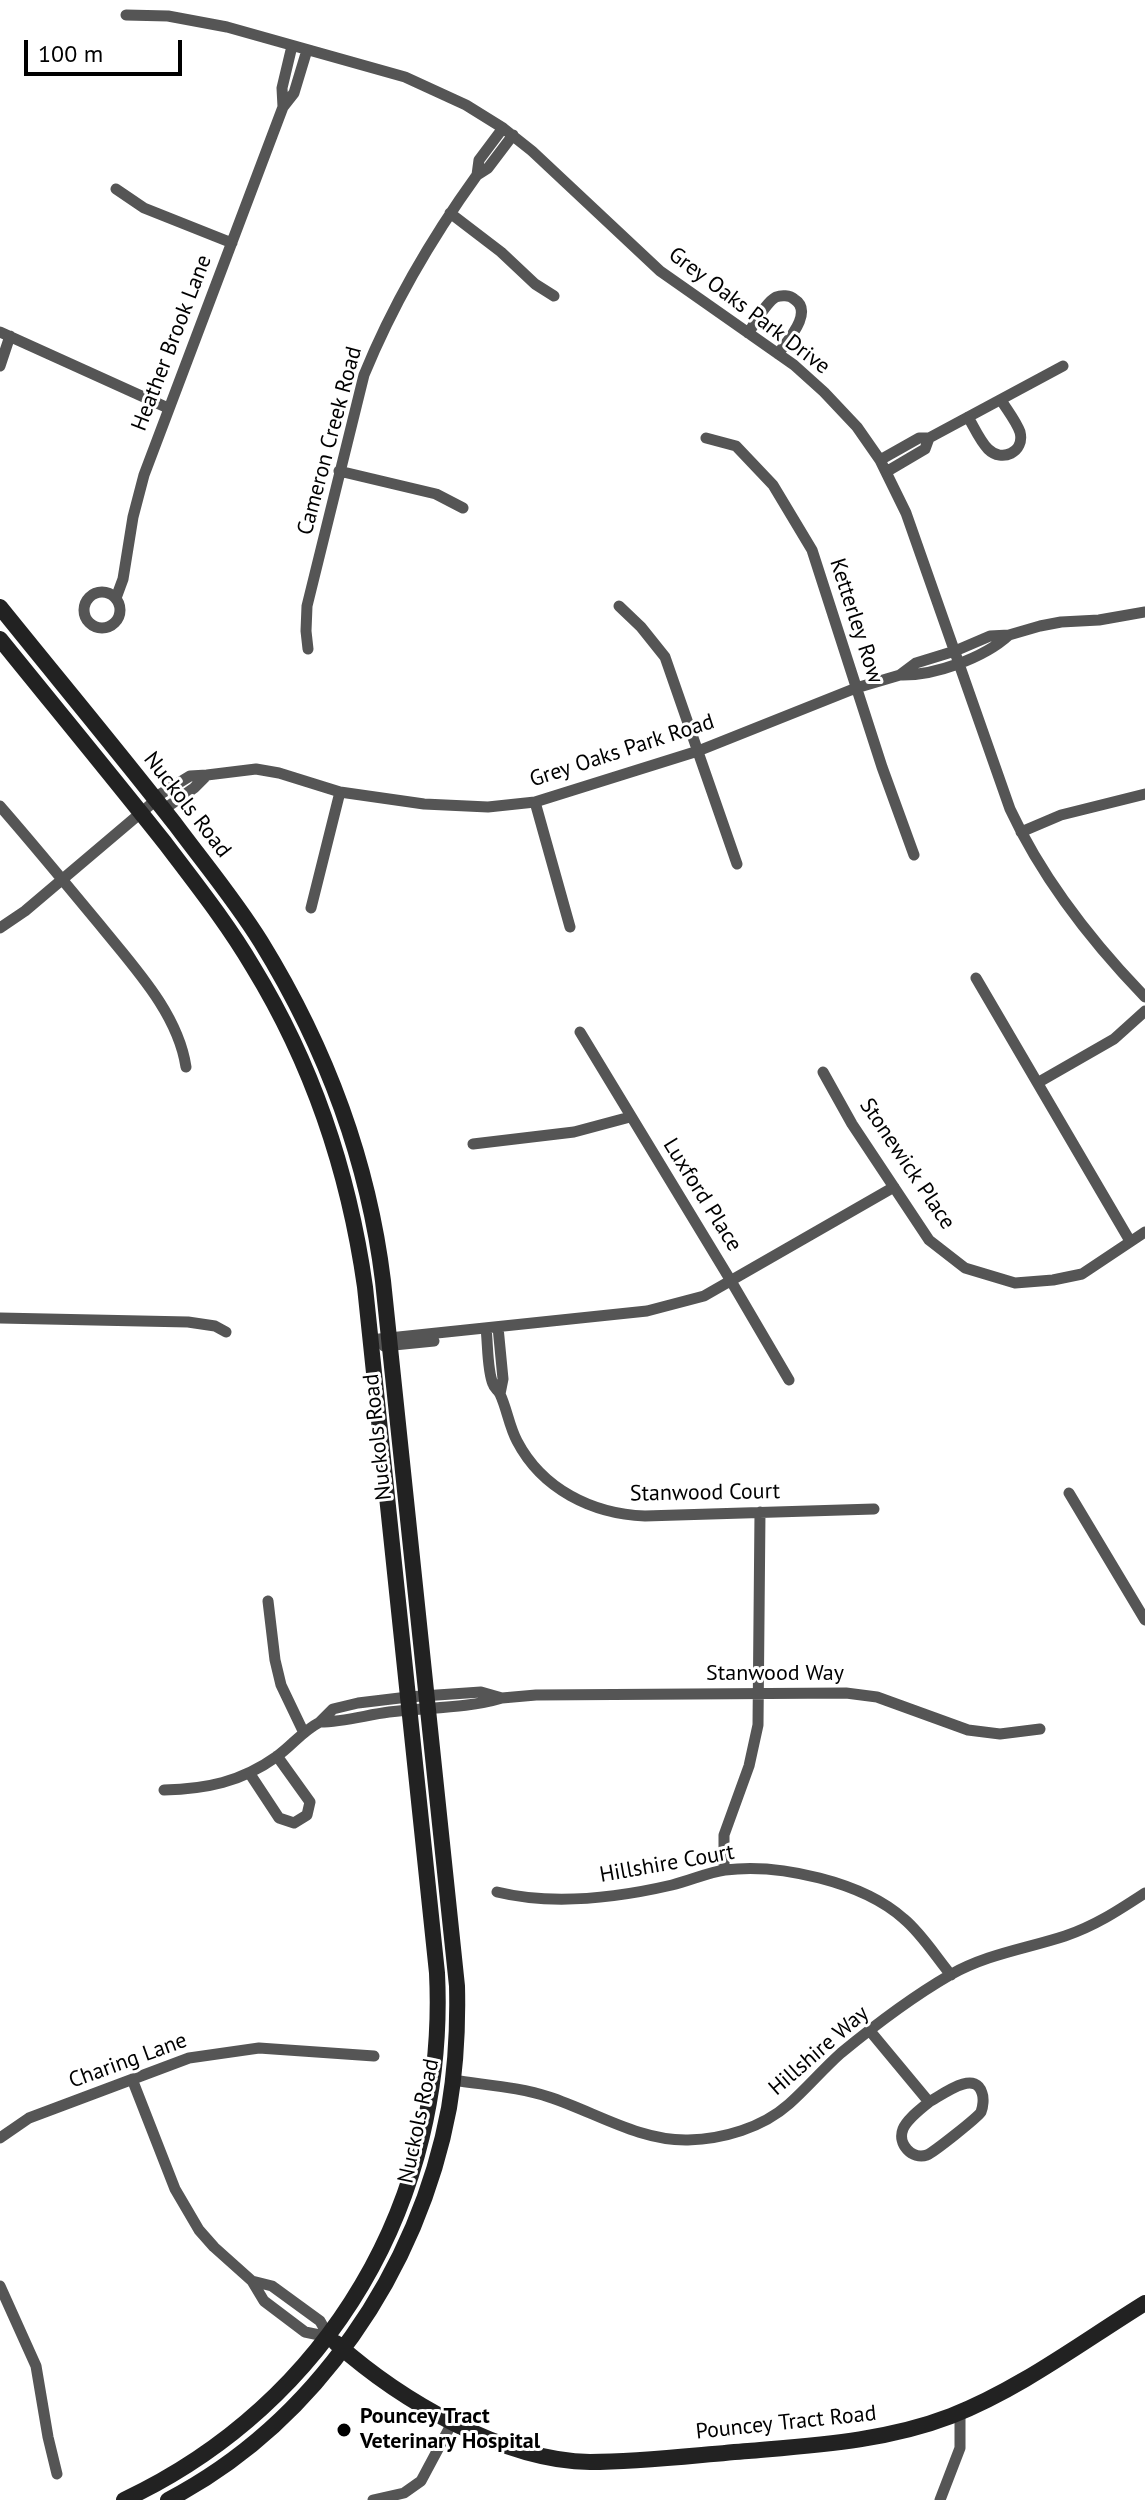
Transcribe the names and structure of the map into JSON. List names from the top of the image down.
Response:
{
  "streets": {
    "main road": ["Nuckols Road", "Pouncey Tract Road"],
    "street": [
      "Grey Oaks Park Drive",
      "Heather Brook Lane",
      "Cameron Creek Road",
      "Ketterley Row",
      "Grey Oaks Park Road",
      "Stonewick Place",
      "Luxford Place",
      "Stanwood Court",
      "Stanwood Way",
      "Hillshire Court",
      "Hillshire Way",
      "Charing Lane"
    ]
  },
  "crossings": [
    ["Grey Oaks Park Drive", "Heather Brook Lane"],
    ["Grey Oaks Park Drive", "Cameron Creek Road"],
    ["Grey Oaks Park Drive", "Grey Oaks Park Road"],
    ["Ketterley Row", "Grey Oaks Park Road"],
    ["Grey Oaks Park Road", "Nuckols Road"],
    ["Nuckols Road", "Stanwood Way"],
    ["Nuckols Road", "Hillshire Way"],
    ["Nuckols Road", "Pouncey Tract Road"],
    ["Hillshire Court", "Hillshire Way"]
  ],
  "places": ["Pouncey Tract Veterinary Hospital"],
  "scale_bar": "100 m"
}
